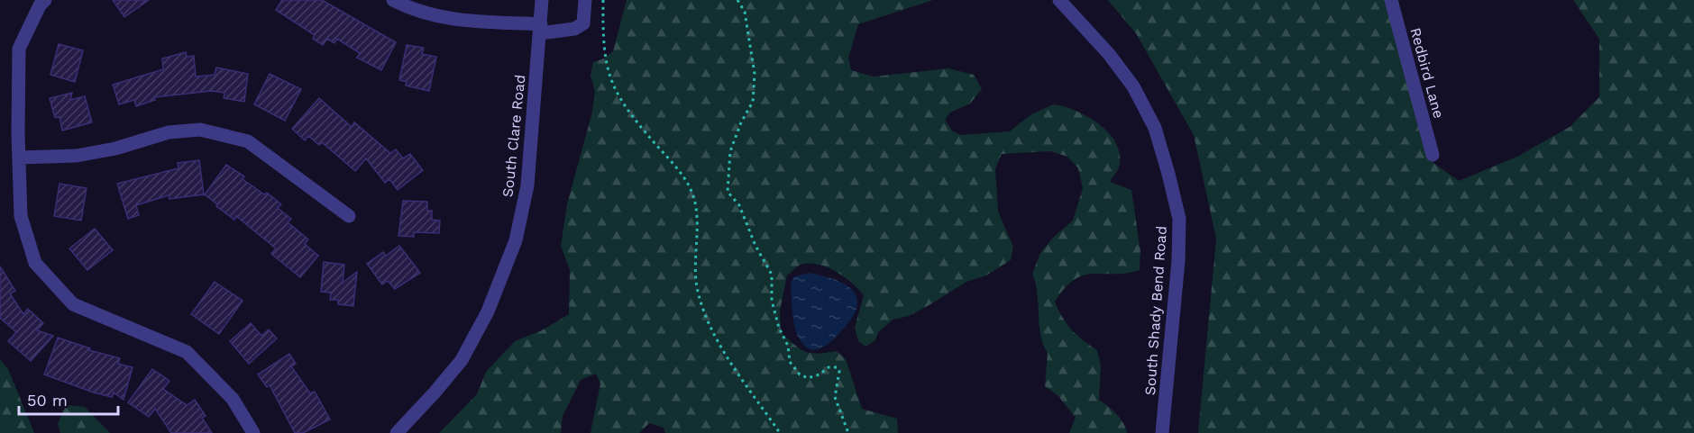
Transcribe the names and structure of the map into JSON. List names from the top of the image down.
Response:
{
  "streets": {
    "street": ["Redbird Lane", "South Clare Road", "South Shady Bend Road"]
  },
  "scale_bar": "50 m"
}
